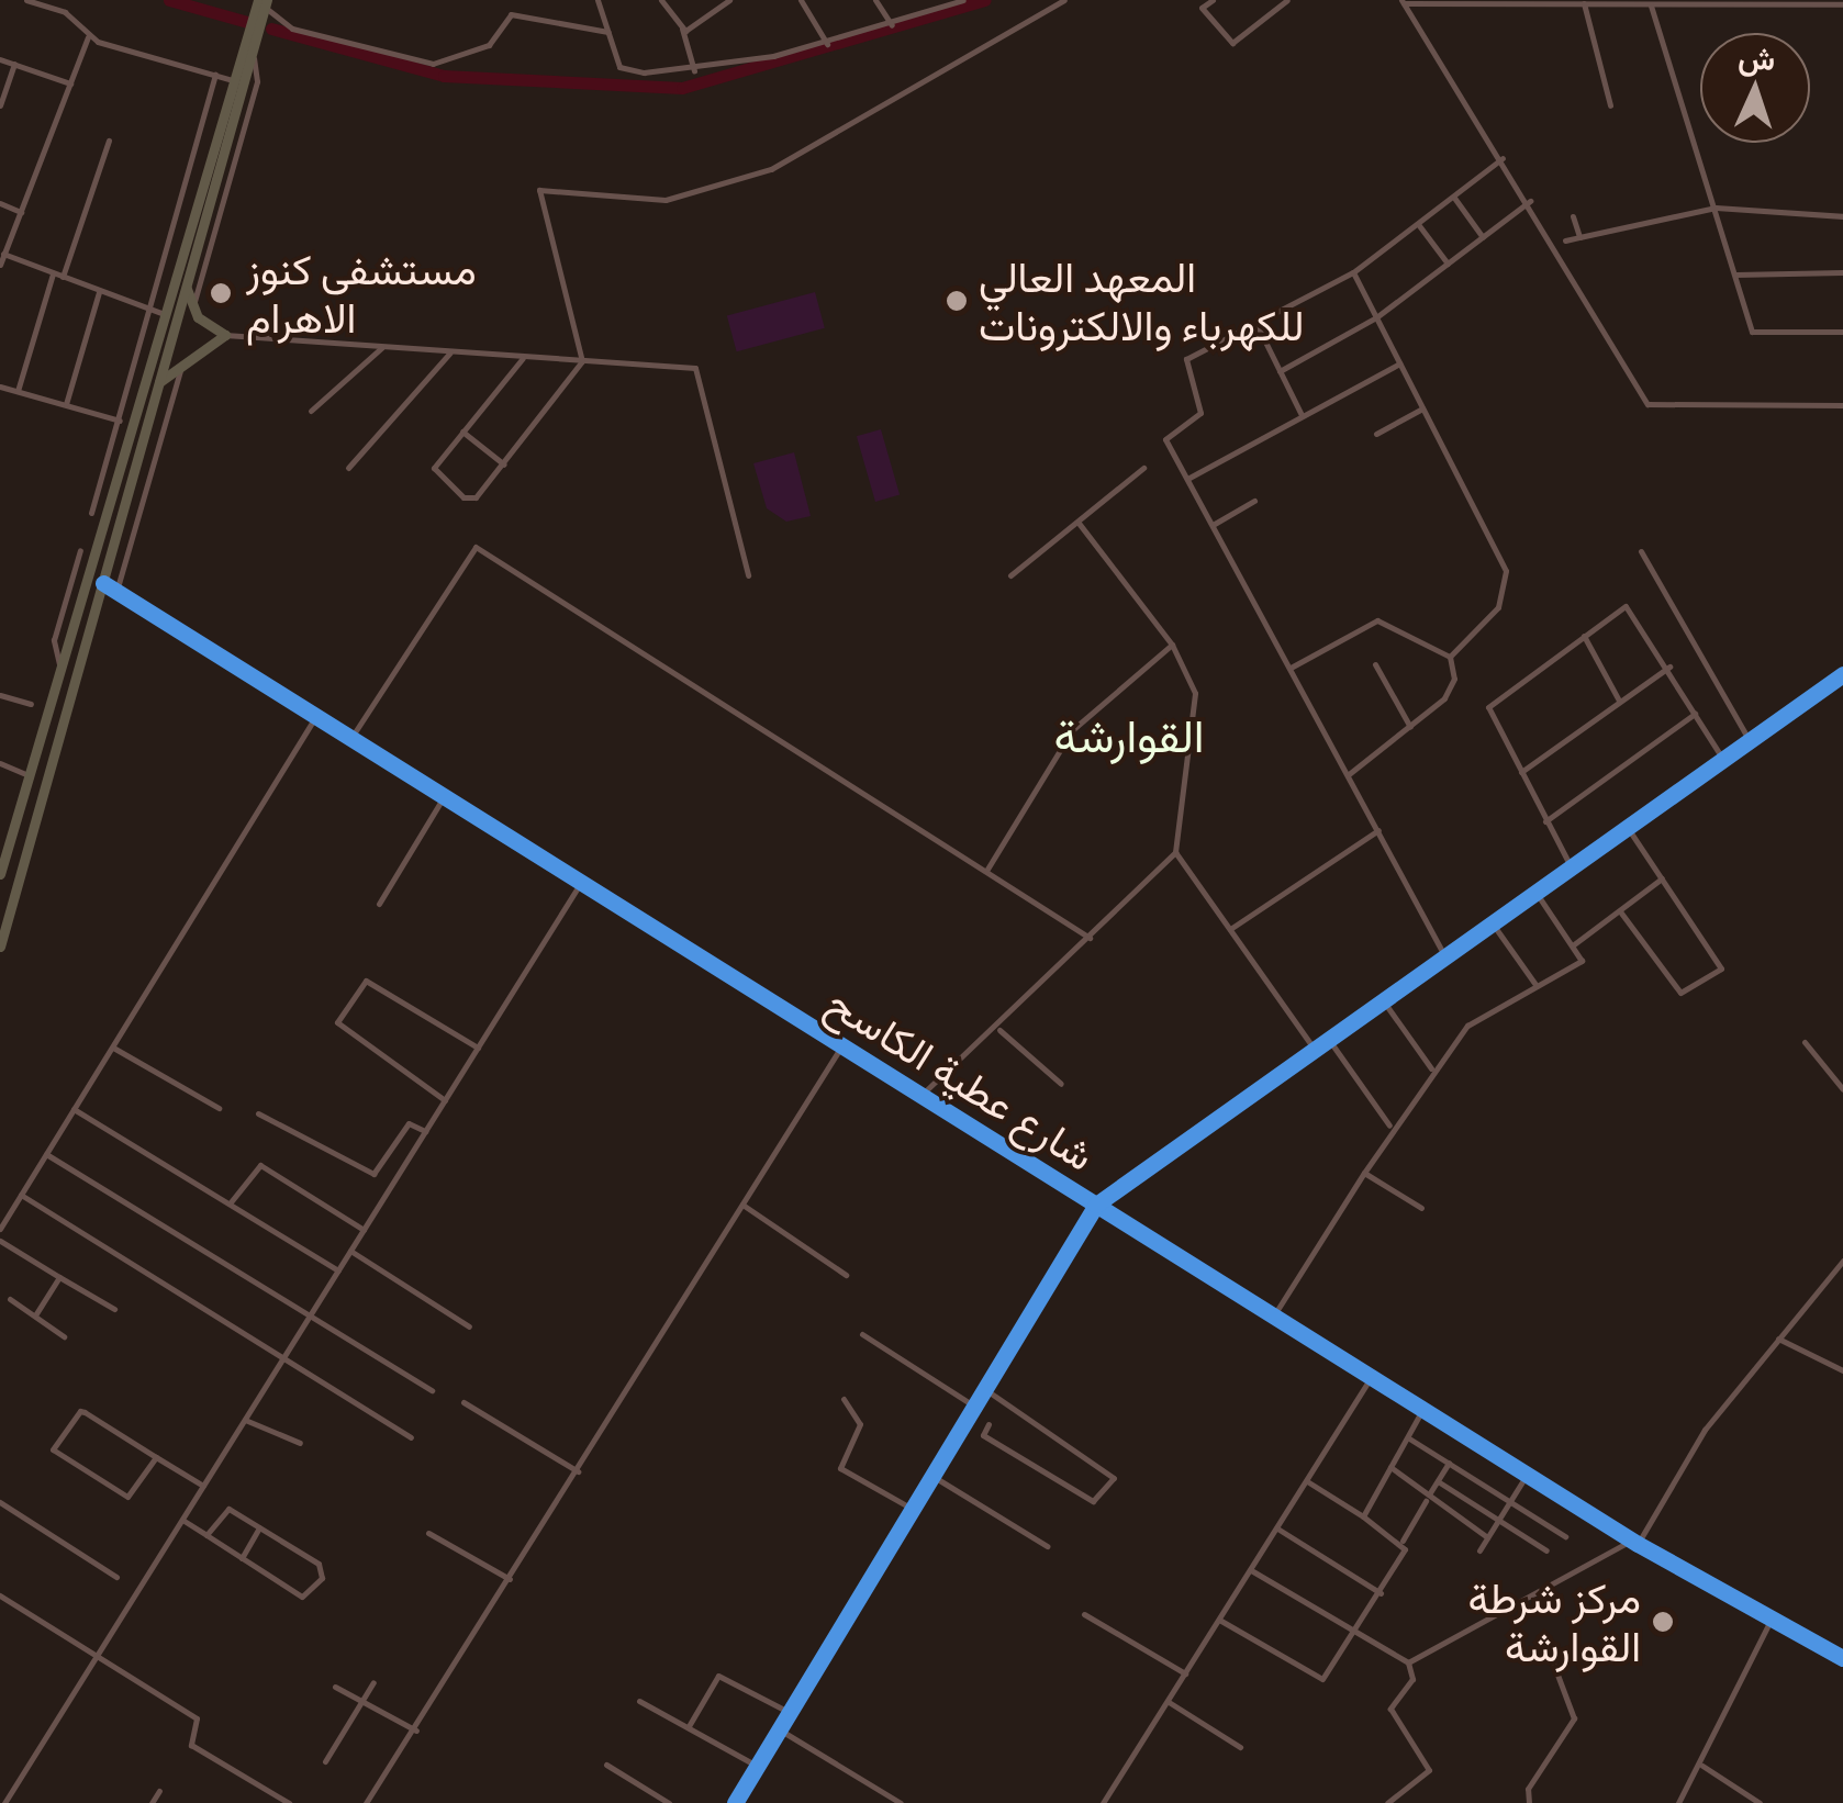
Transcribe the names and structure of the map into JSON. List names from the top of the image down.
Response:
{
  "streets": {
    "street": ["شارع عطية الكاسح"]
  },
  "districts": ["القوارشة"],
  "places": ["مستشفى كنوز الاهرام", "المعهد العالي للكهرباء والالكترونات", "مركز شرطة القوارشة"],
  "north": "top"
}
